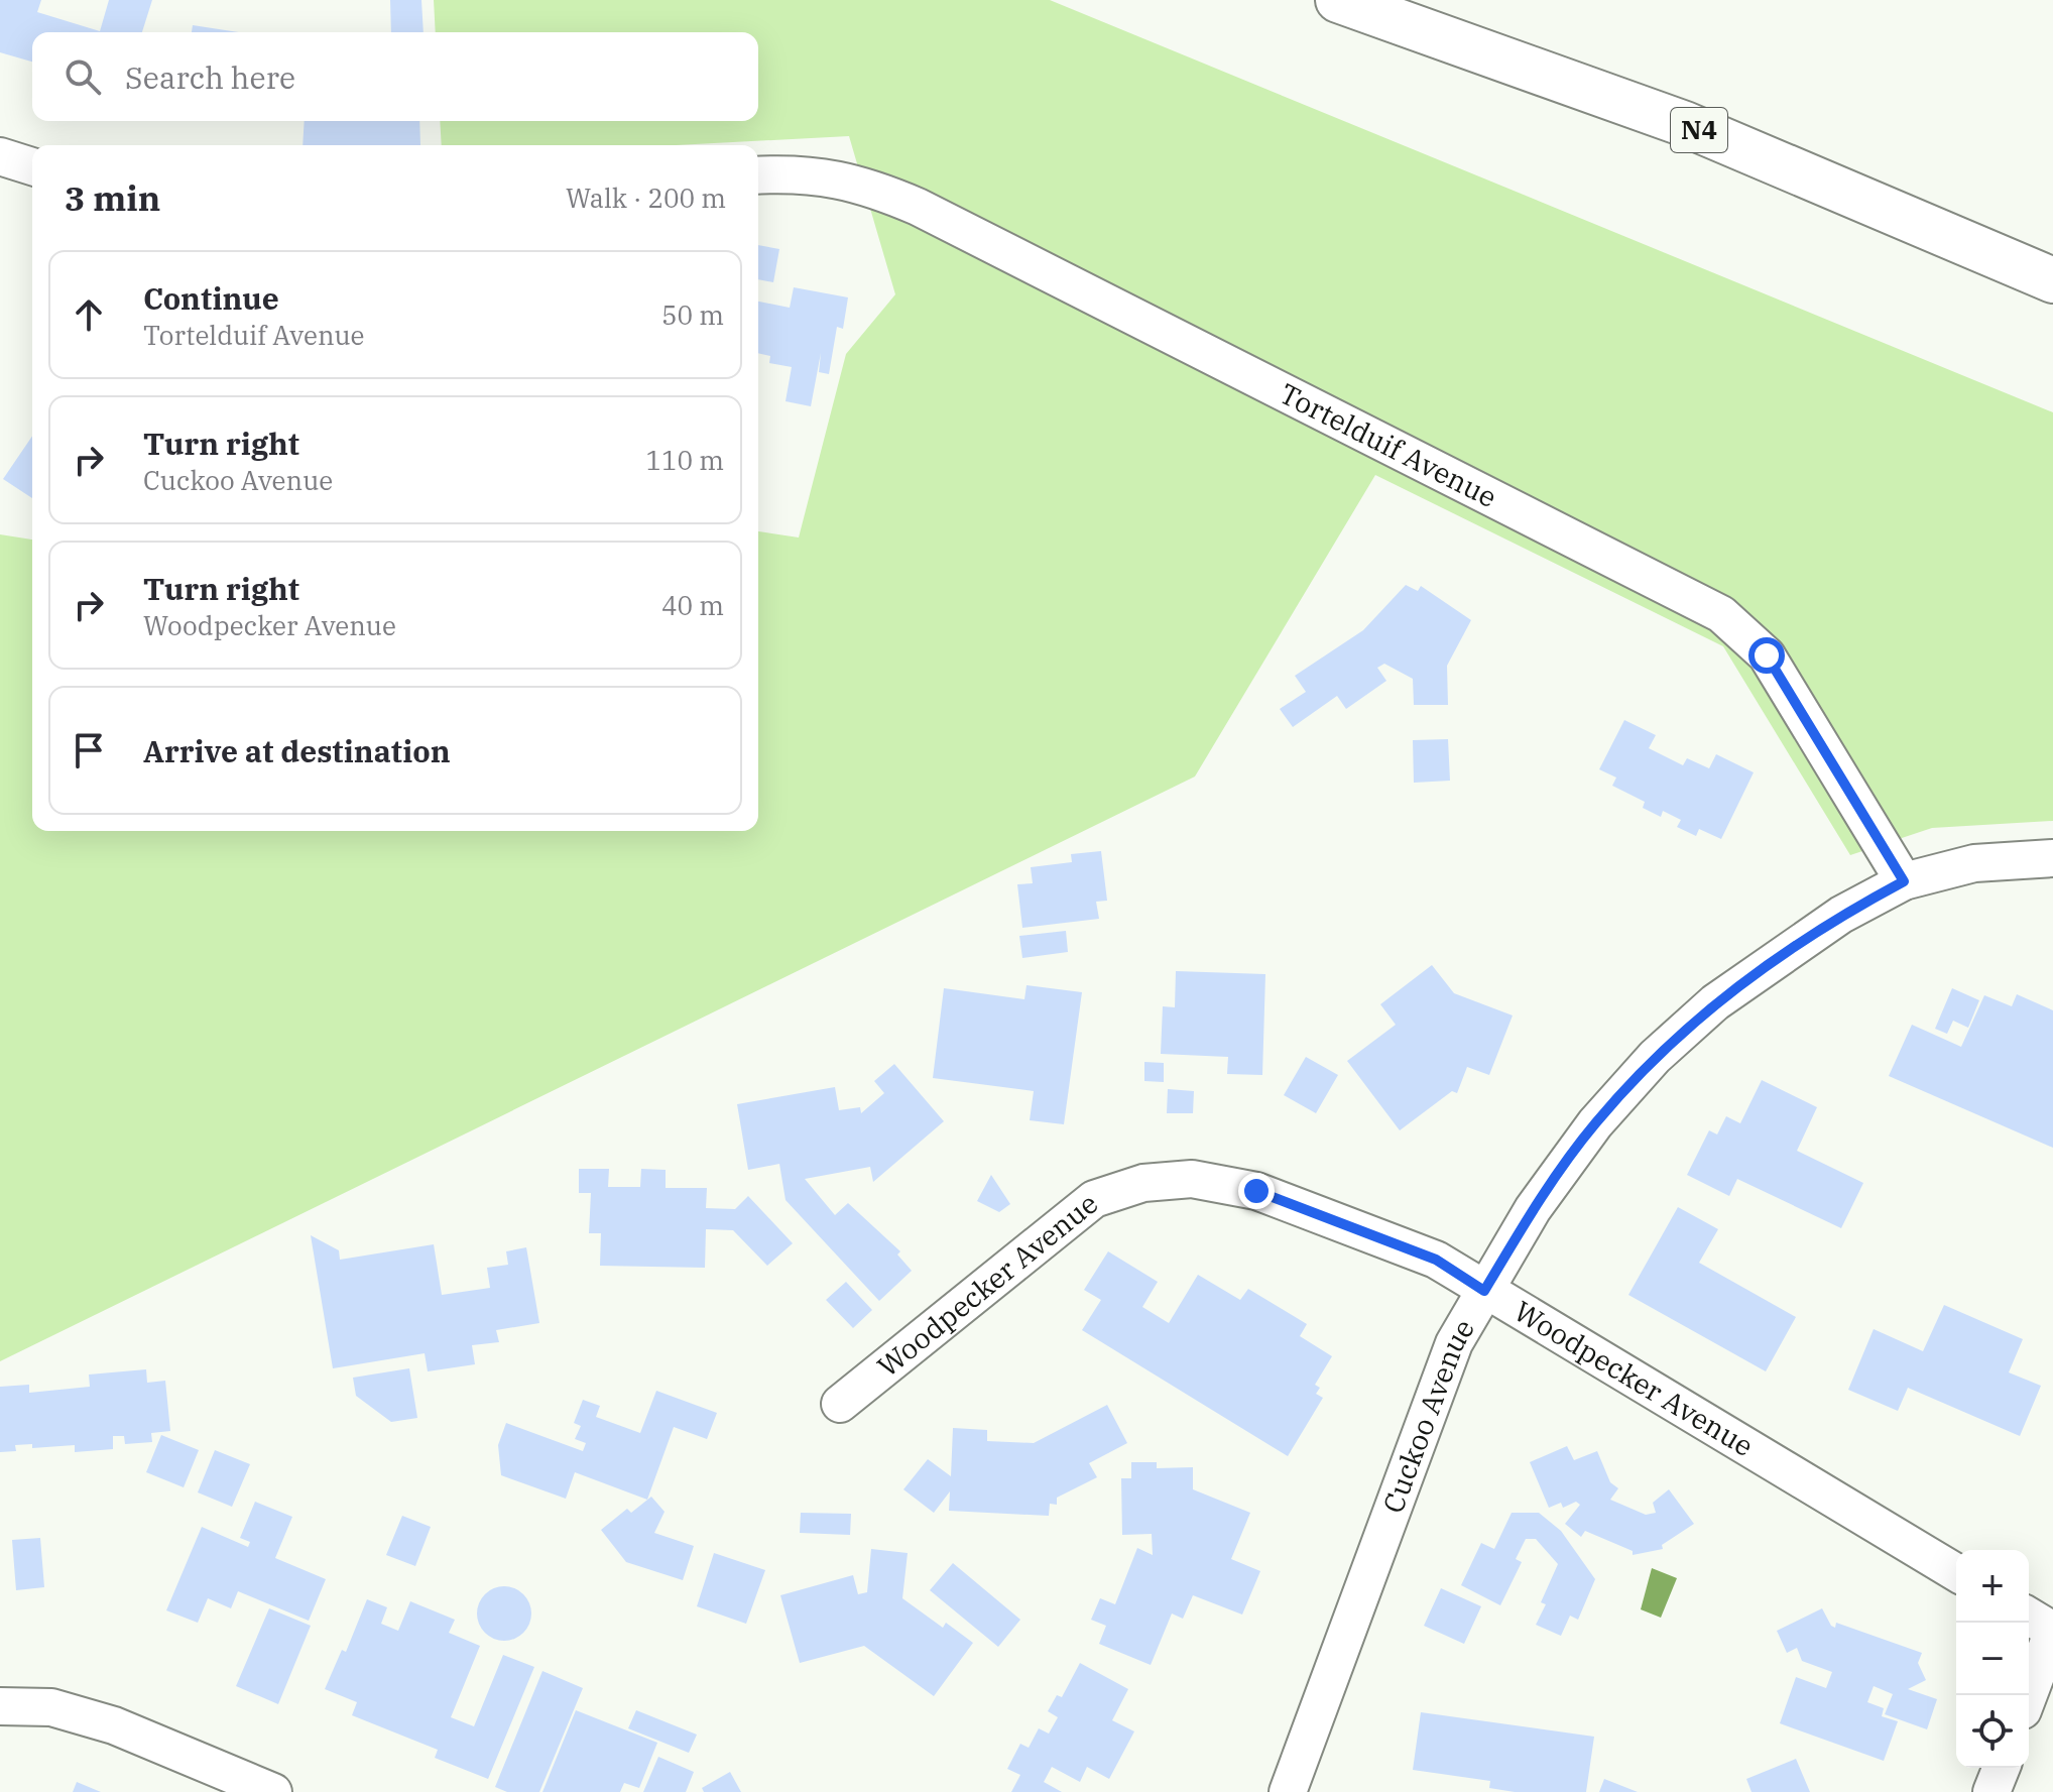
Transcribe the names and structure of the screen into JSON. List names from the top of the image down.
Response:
{
  "streets": {
    "highway": ["N4"],
    "street": ["Tortelduif Avenue", "Woodpecker Avenue", "Cuckoo Avenue"]
  },
  "crossings": [
    ["Tortelduif Avenue", "Cuckoo Avenue"],
    ["Woodpecker Avenue", "Cuckoo Avenue"]
  ],
  "page": {
    "search": "Search here",
    "heading": ["3 min", "Walk · 200 m"],
    "list": [
      ["Continue", "Tortelduif Avenue", "50 m"],
      ["Turn right", "Cuckoo Avenue", "110 m"],
      ["Turn right", "Woodpecker Avenue", "40 m"],
      "Arrive at destination"
    ],
    "map_buttons": ["+", "−"]
  }
}
